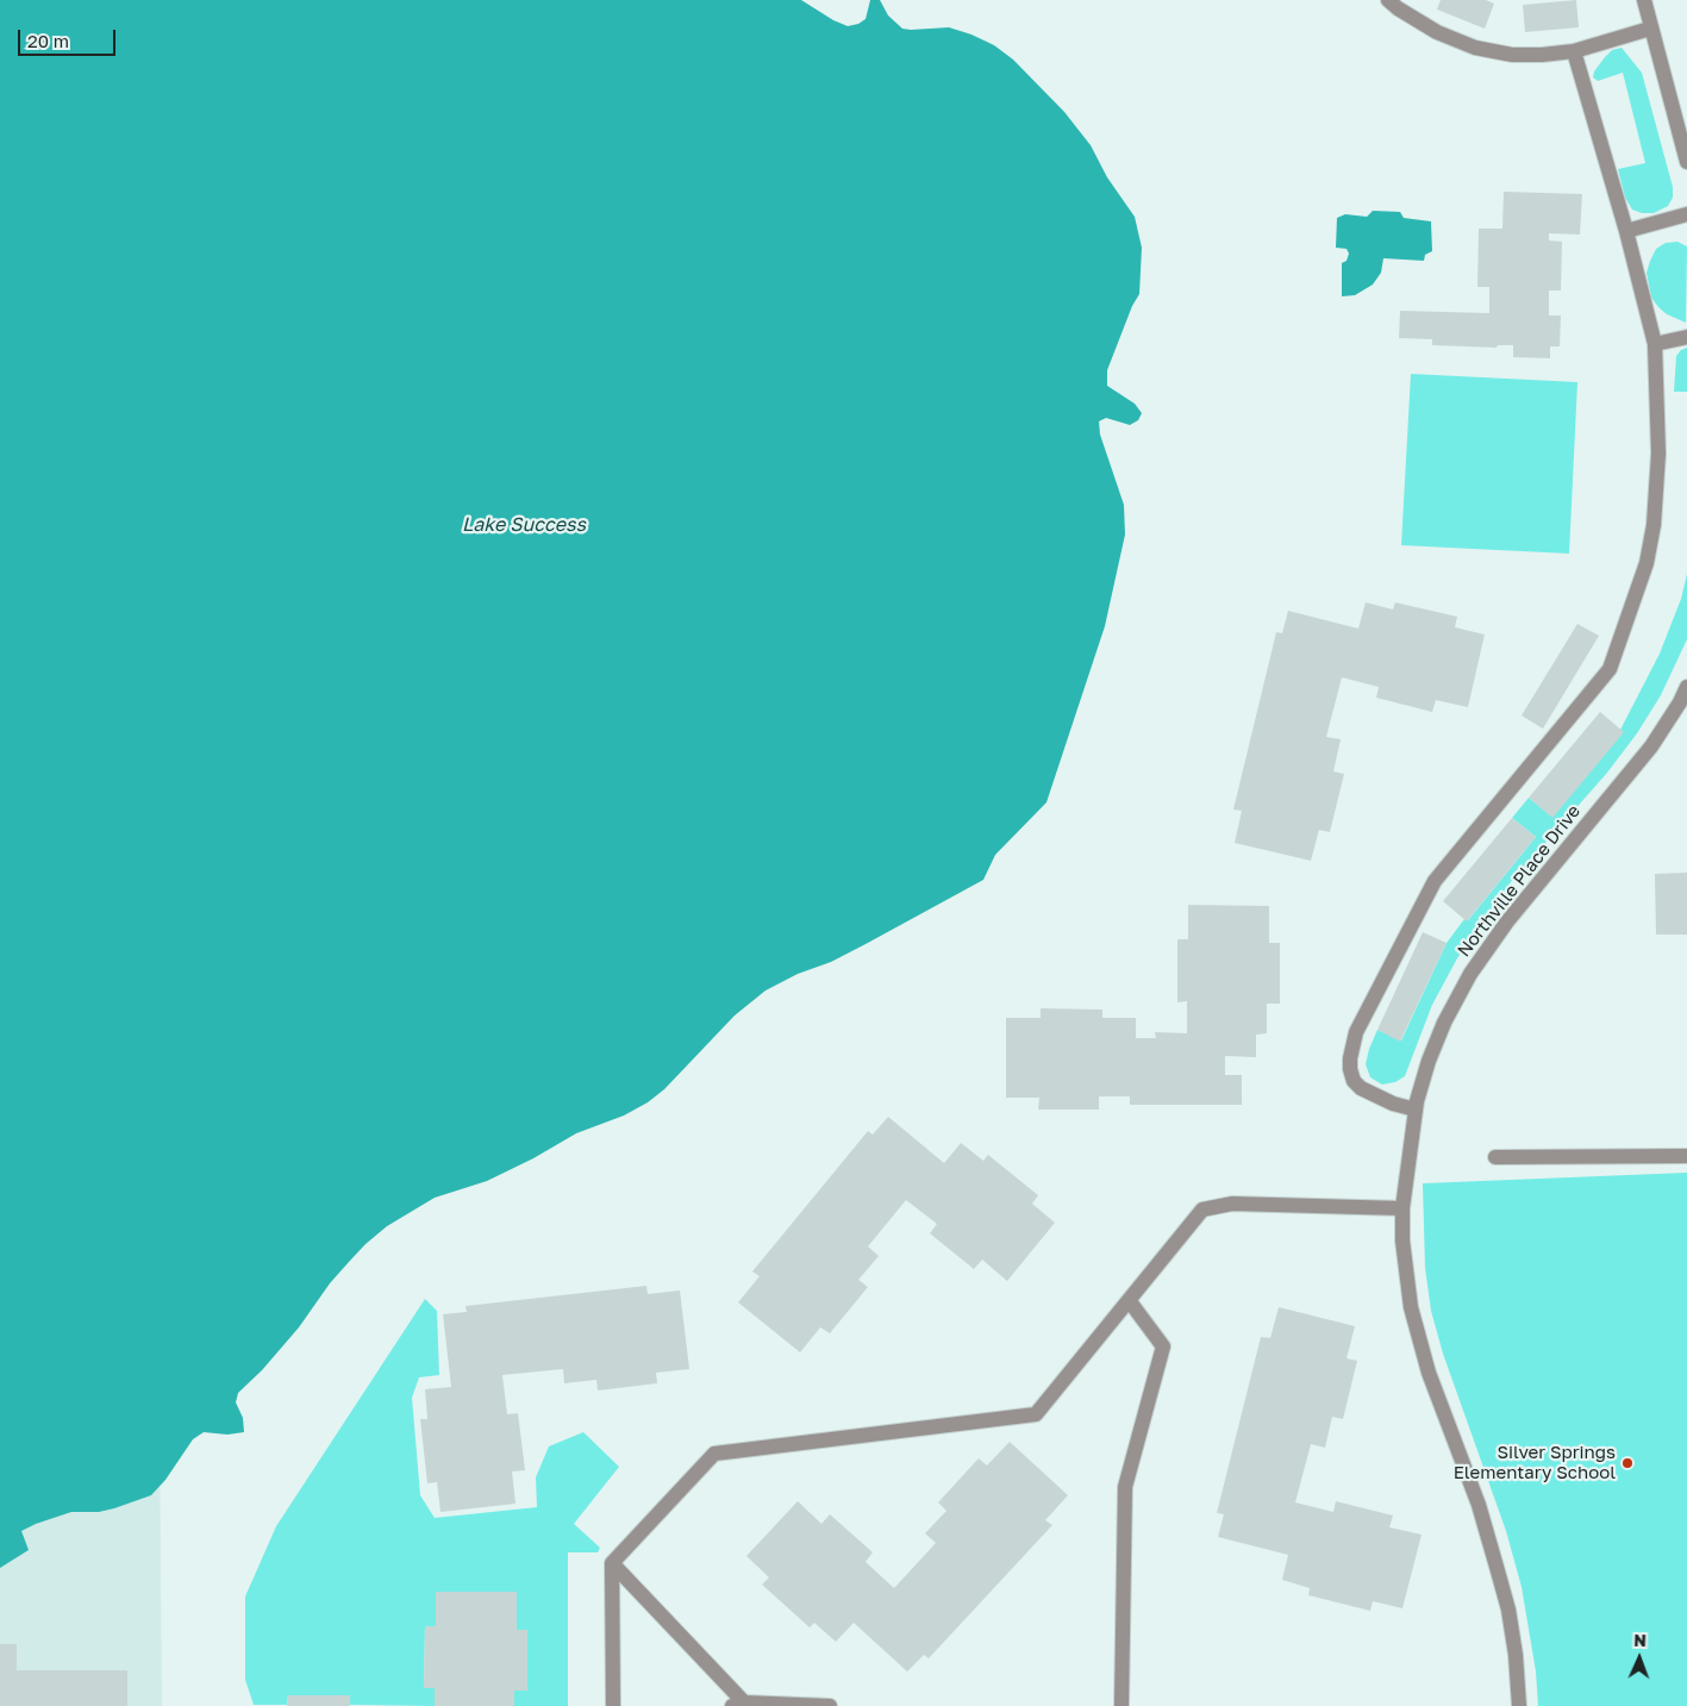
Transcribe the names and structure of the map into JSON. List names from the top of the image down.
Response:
{
  "streets": {
    "street": ["Northville Place Drive"]
  },
  "water": ["Lake Success"],
  "places": ["Silver Springs Elementary School"],
  "scale_bar": "20 m",
  "north": "top"
}
